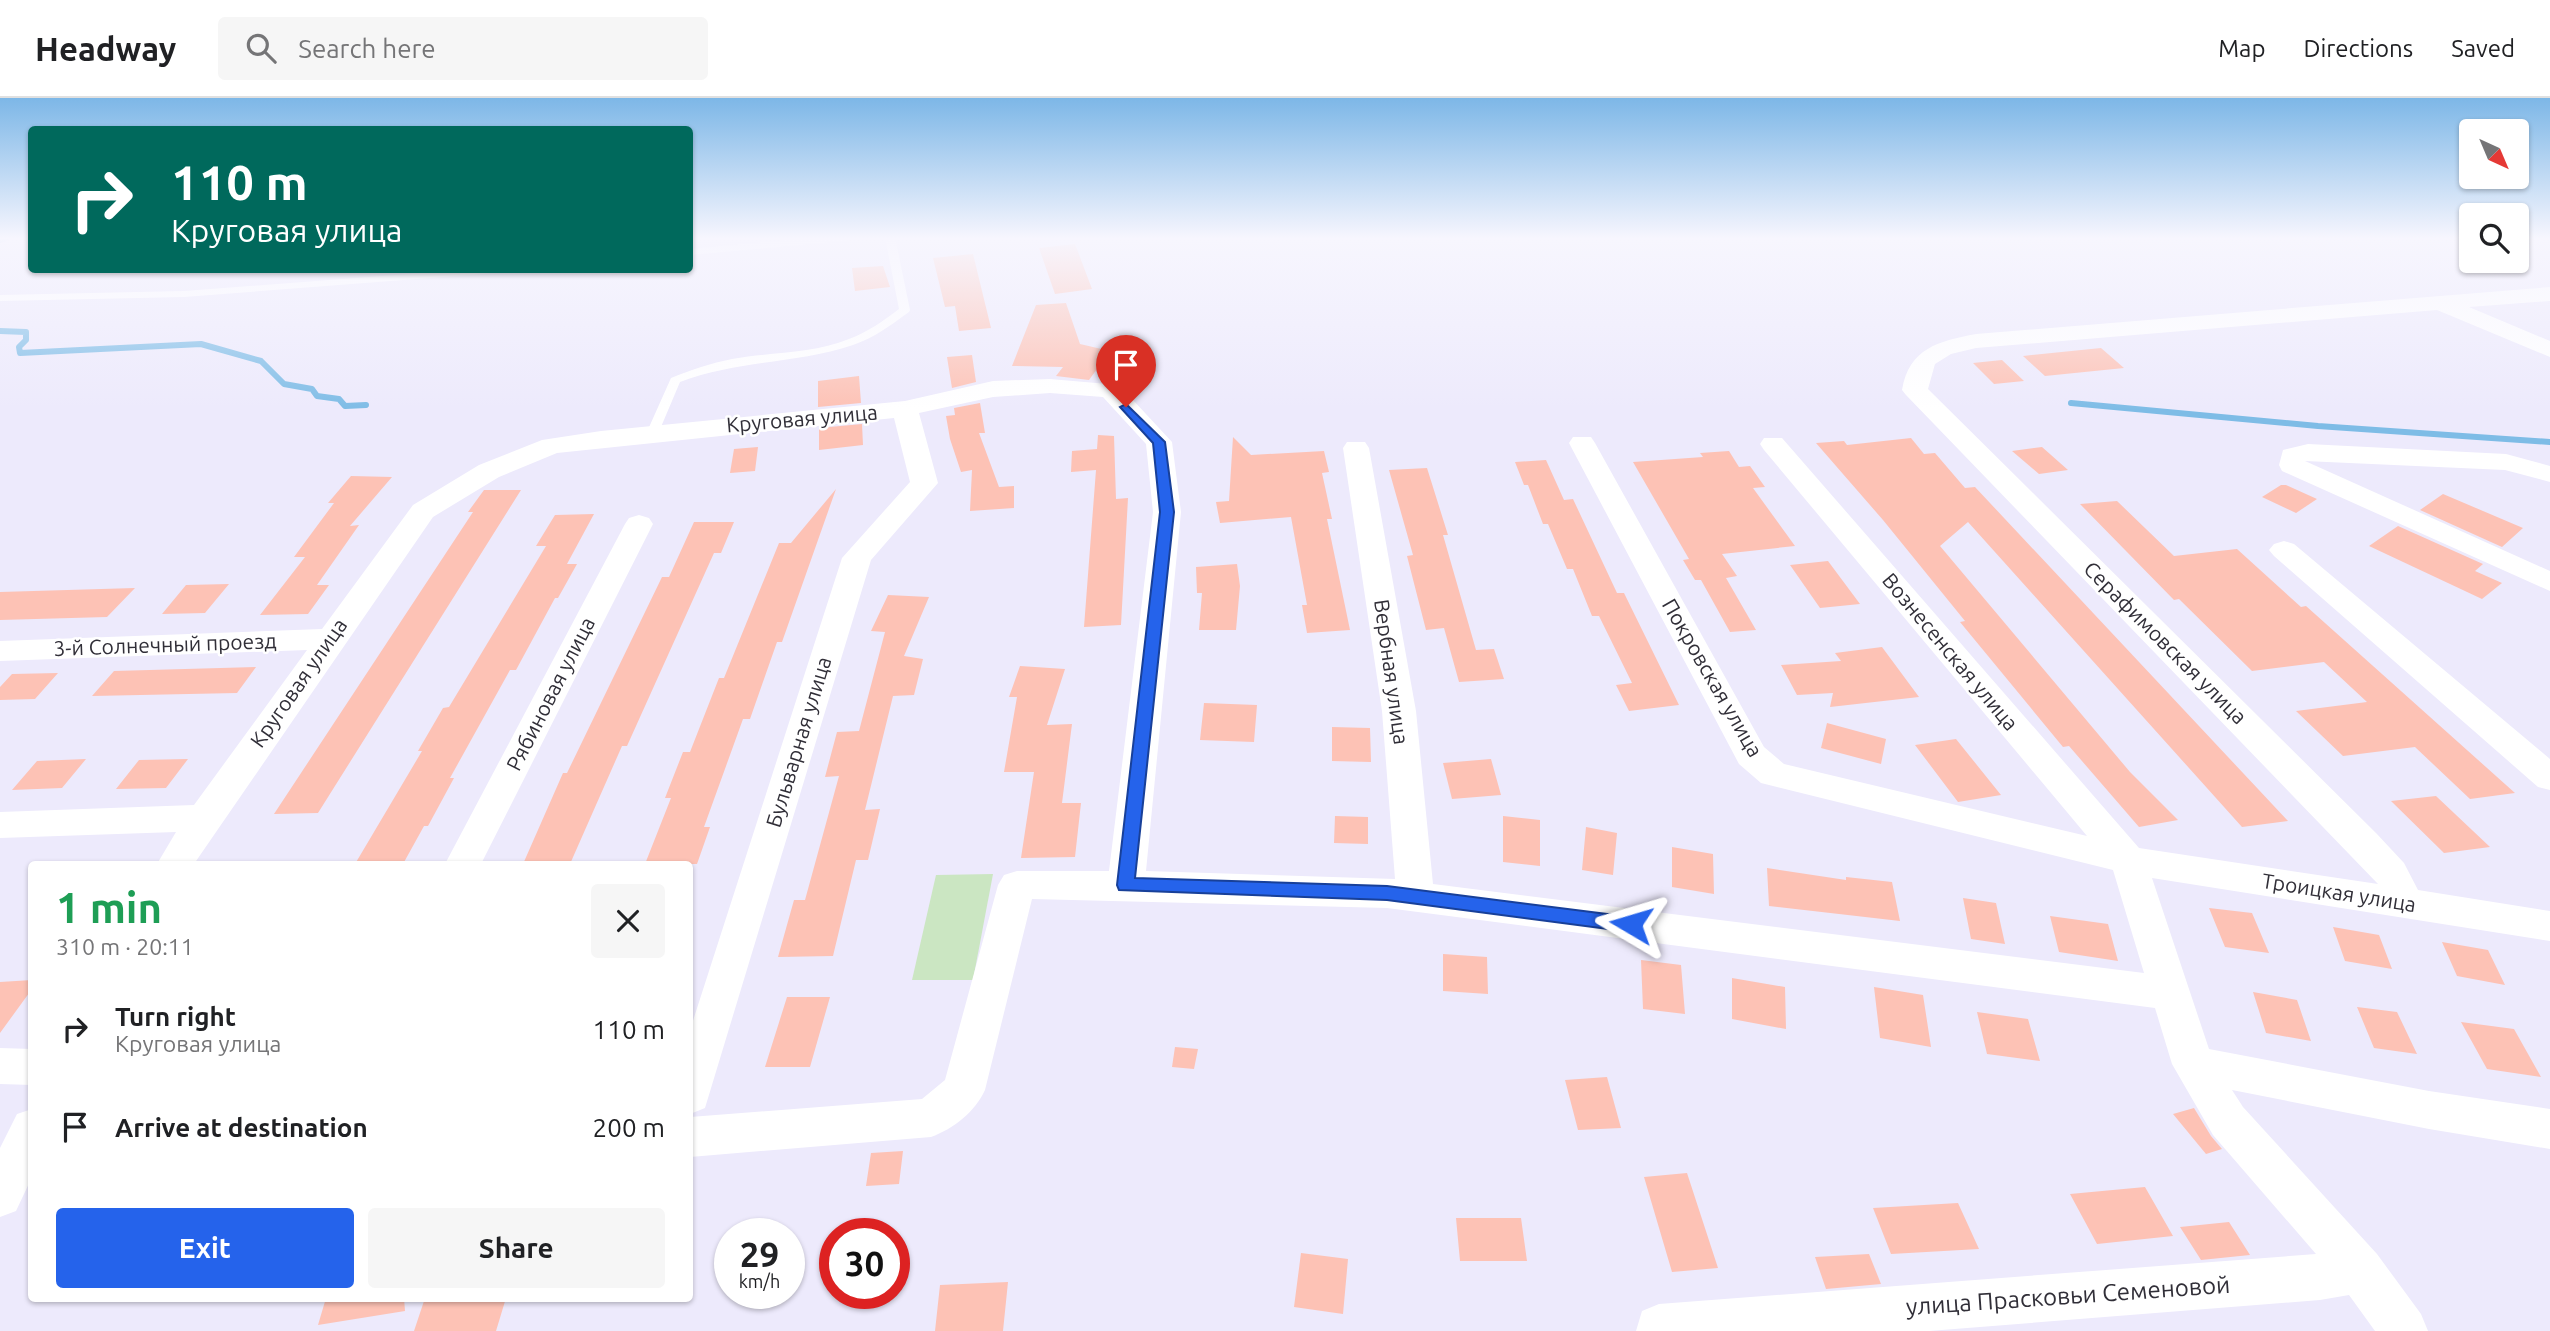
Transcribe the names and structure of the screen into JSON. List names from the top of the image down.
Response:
{
  "streets": {
    "street": [
      "Круговая улица",
      "Серафимовская улица",
      "3-й Солнечный проезд",
      "Вознесенская улица",
      "Вербная улица",
      "Покровская улица",
      "Рябиновая улица",
      "Бульварная улица",
      "Троицкая улица",
      "улица Прасковьи Семеновой"
    ]
  },
  "crossings": [
    ["Круговая улица", "3-й Солнечный проезд"],
    ["Круговая улица", "Бульварная улица"],
    ["Серафимовская улица", "Троицкая улица"],
    ["Вознесенская улица", "Покровская улица"],
    ["Вознесенская улица", "Троицкая улица"],
    ["Покровская улица", "Троицкая улица"]
  ],
  "north": "bottom right",
  "page": {
    "header": "Headway",
    "search": "Search here",
    "nav": ["Map", "Directions", "Saved"],
    "turn": ["110 m", "Круговая улица"],
    "heading": ["1 min", "310 m · 20:11"],
    "list": [
      {
        "name": "Turn right",
        "note": "Круговая улица",
        "value": "110 m"
      },
      {
        "name": "Arrive at destination",
        "value": "200 m"
      }
    ],
    "buttons": ["Exit", "Share"],
    "speed": "29 km/h",
    "limit": "30"
  }
}
